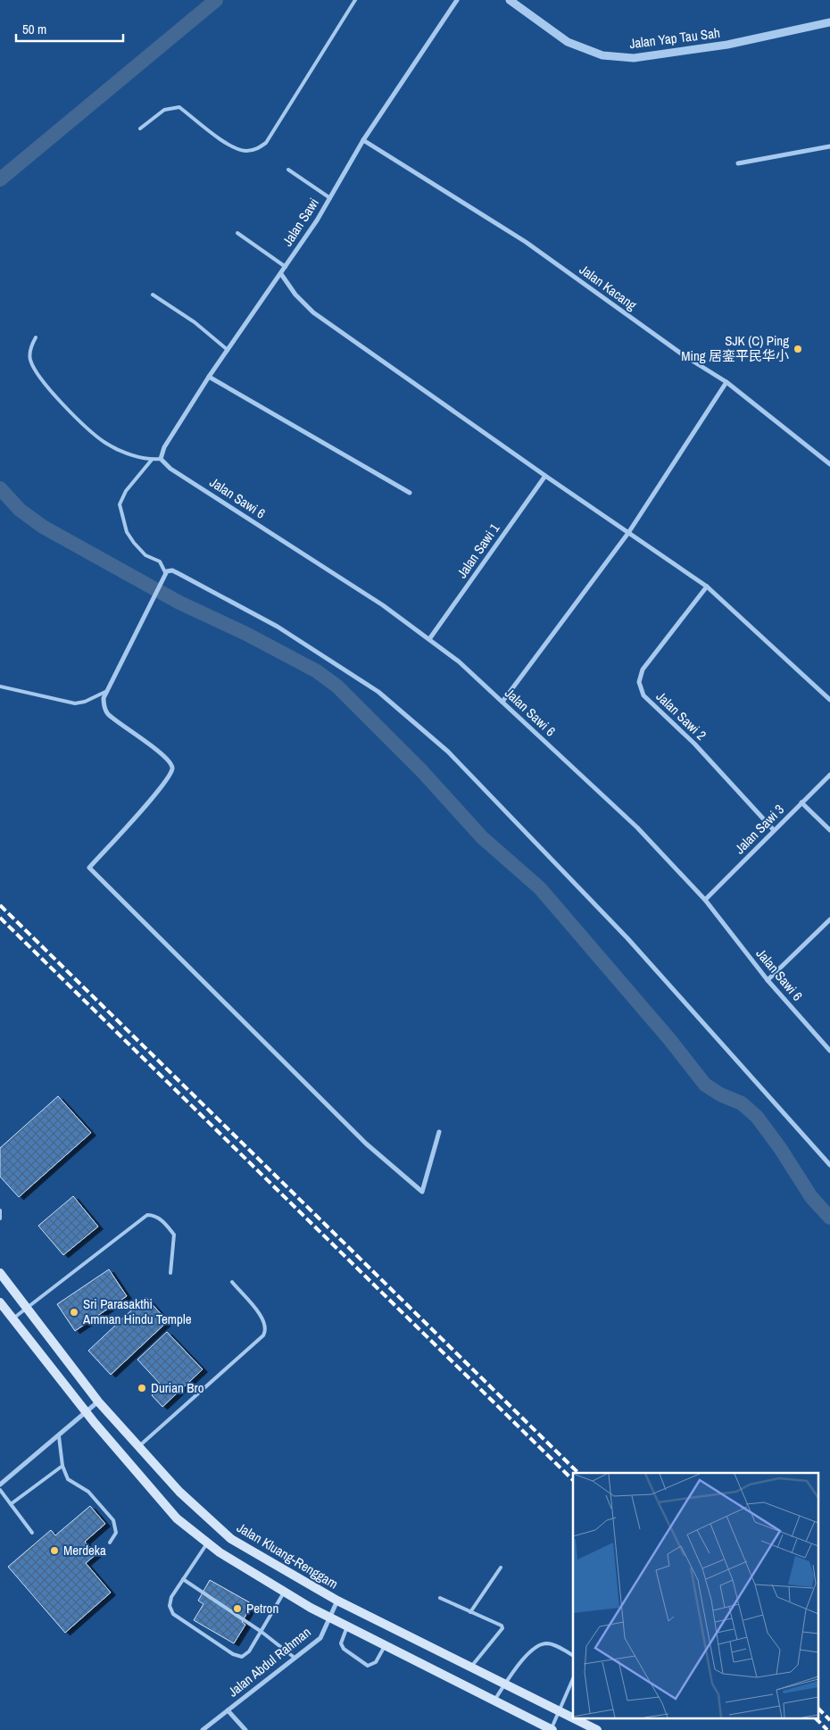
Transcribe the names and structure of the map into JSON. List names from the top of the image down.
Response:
{
  "streets": {
    "main road": ["Jalan Kluang-Renggam"],
    "street": [
      "Jalan Yap Tau Sah",
      "Jalan Sawi",
      "Jalan Kacang",
      "Jalan Sawi 6",
      "Jalan Sawi 1",
      "Jalan Sawi 2",
      "Jalan Sawi 3",
      "Jalan Abdul Rahman"
    ]
  },
  "crossings": [
    ["Jalan Sawi", "Jalan Kacang"],
    ["Jalan Sawi", "Jalan Sawi 6"],
    ["Jalan Sawi 6", "Jalan Sawi 1"],
    ["Jalan Sawi 6", "Jalan Sawi 3"],
    ["Jalan Sawi 2", "Jalan Sawi 3"],
    ["Jalan Kluang-Renggam", "Jalan Abdul Rahman"]
  ],
  "places": [
    "SJK (C) Ping Ming 居銮平民华小",
    "Sri Parasakthi Amman Hindu Temple",
    "Durian Bro",
    "Merdeka",
    "Petron"
  ],
  "scale_bar": "50 m"
}
